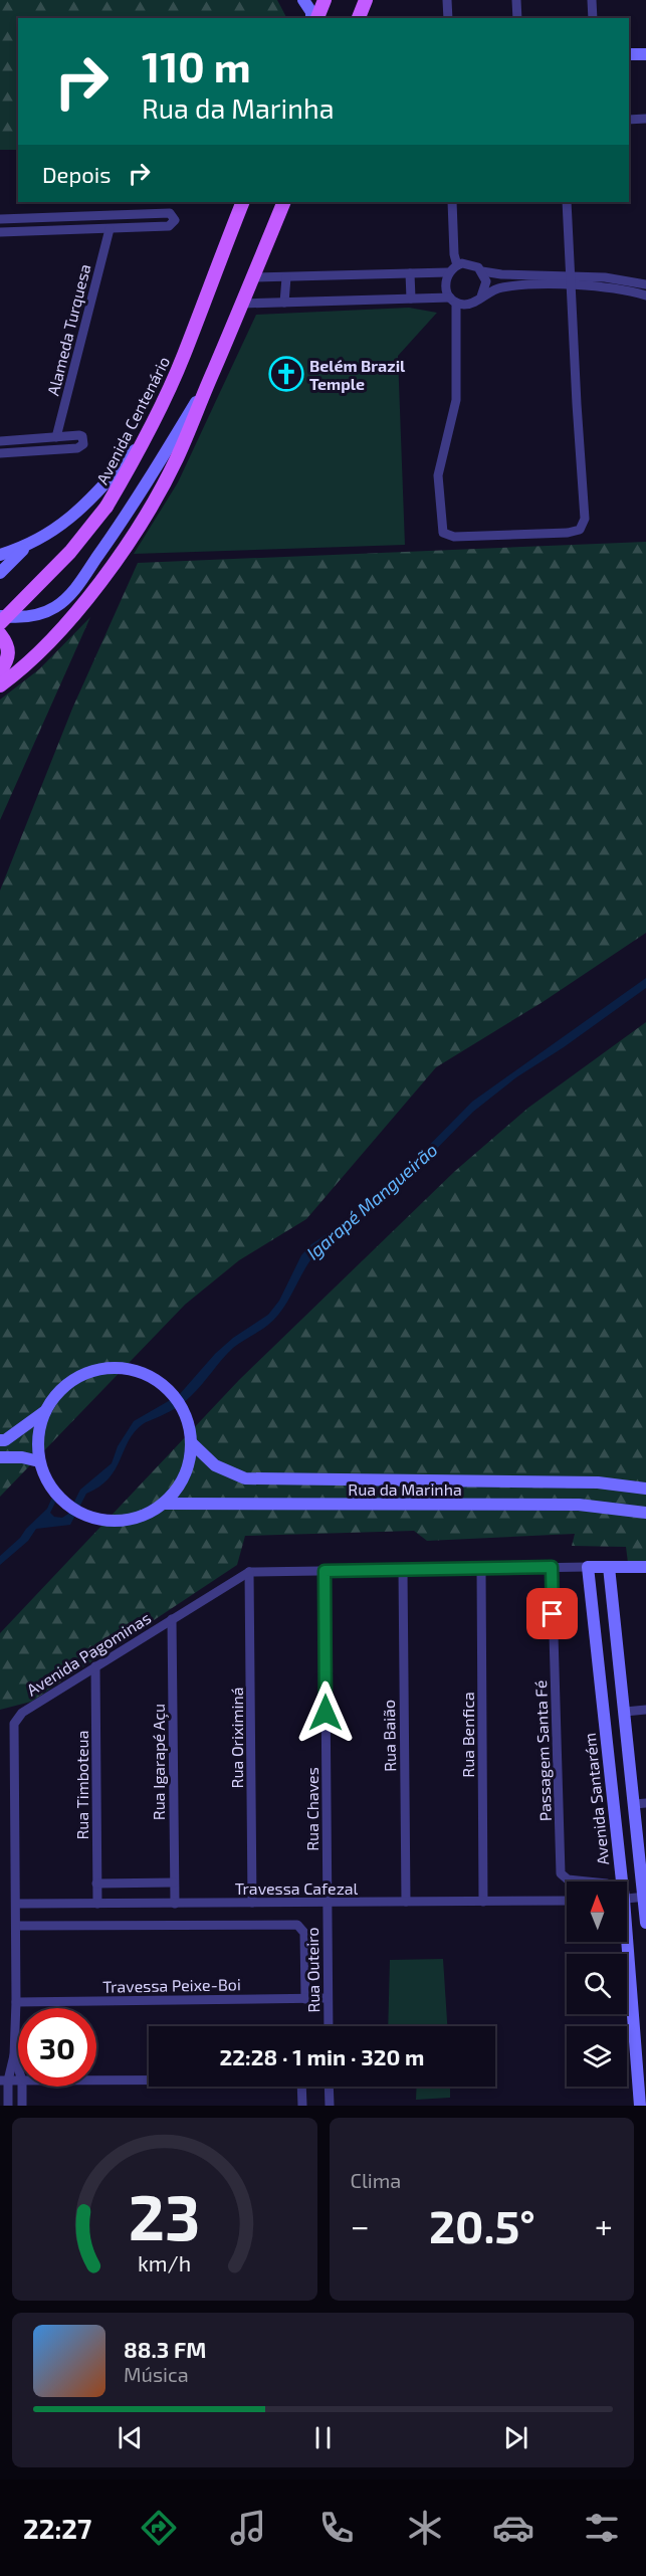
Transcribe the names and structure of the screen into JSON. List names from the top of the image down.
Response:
{
  "streets": {
    "main road": ["Avenida Centenário", "Rua da Marinha", "Avenida Santarém"],
    "street": [
      "Alameda Turquesa",
      "Avenida Pagominas",
      "Rua Benfica",
      "Rua Baião",
      "Rua Oriximiná",
      "Passagem Santa Fé",
      "Rua Igarapé Açu",
      "Rua Timboteua",
      "Rua Chaves",
      "Travessa Cafezal",
      "Rua Outeiro",
      "Travessa Peixe-Boi"
    ]
  },
  "crossings": [
    ["Avenida Pagominas", "Rua Oriximiná"],
    ["Avenida Pagominas", "Rua Igarapé Açu"],
    ["Avenida Pagominas", "Rua Timboteua"],
    ["Avenida Pagominas", "Travessa Cafezal"],
    ["Avenida Pagominas", "Travessa Peixe-Boi"],
    ["Rua Benfica", "Travessa Cafezal"],
    ["Rua Baião", "Travessa Cafezal"],
    ["Rua Oriximiná", "Travessa Cafezal"],
    ["Rua Igarapé Açu", "Travessa Cafezal"],
    ["Rua Timboteua", "Travessa Cafezal"],
    ["Rua Chaves", "Travessa Cafezal"],
    ["Rua Chaves", "Rua Outeiro"],
    ["Travessa Cafezal", "Rua Outeiro"],
    ["Rua Outeiro", "Travessa Peixe-Boi"]
  ],
  "water": ["Igarapé Mangueirão"],
  "places": {
    "church": ["Belém Brazil Temple"]
  },
  "north": "top",
  "page": {
    "turn": ["110 m", "Rua da Marinha"],
    "then": "Depois",
    "limit": "30",
    "trip": "22:28 · 1 min · 320 m",
    "tile": "Clima",
    "heat": ["−", "20.5°", "+"],
    "song": ["88.3 FM", "Música"],
    "tabs": "22:27",
    "gauge": ["23", "km/h"]
  }
}
